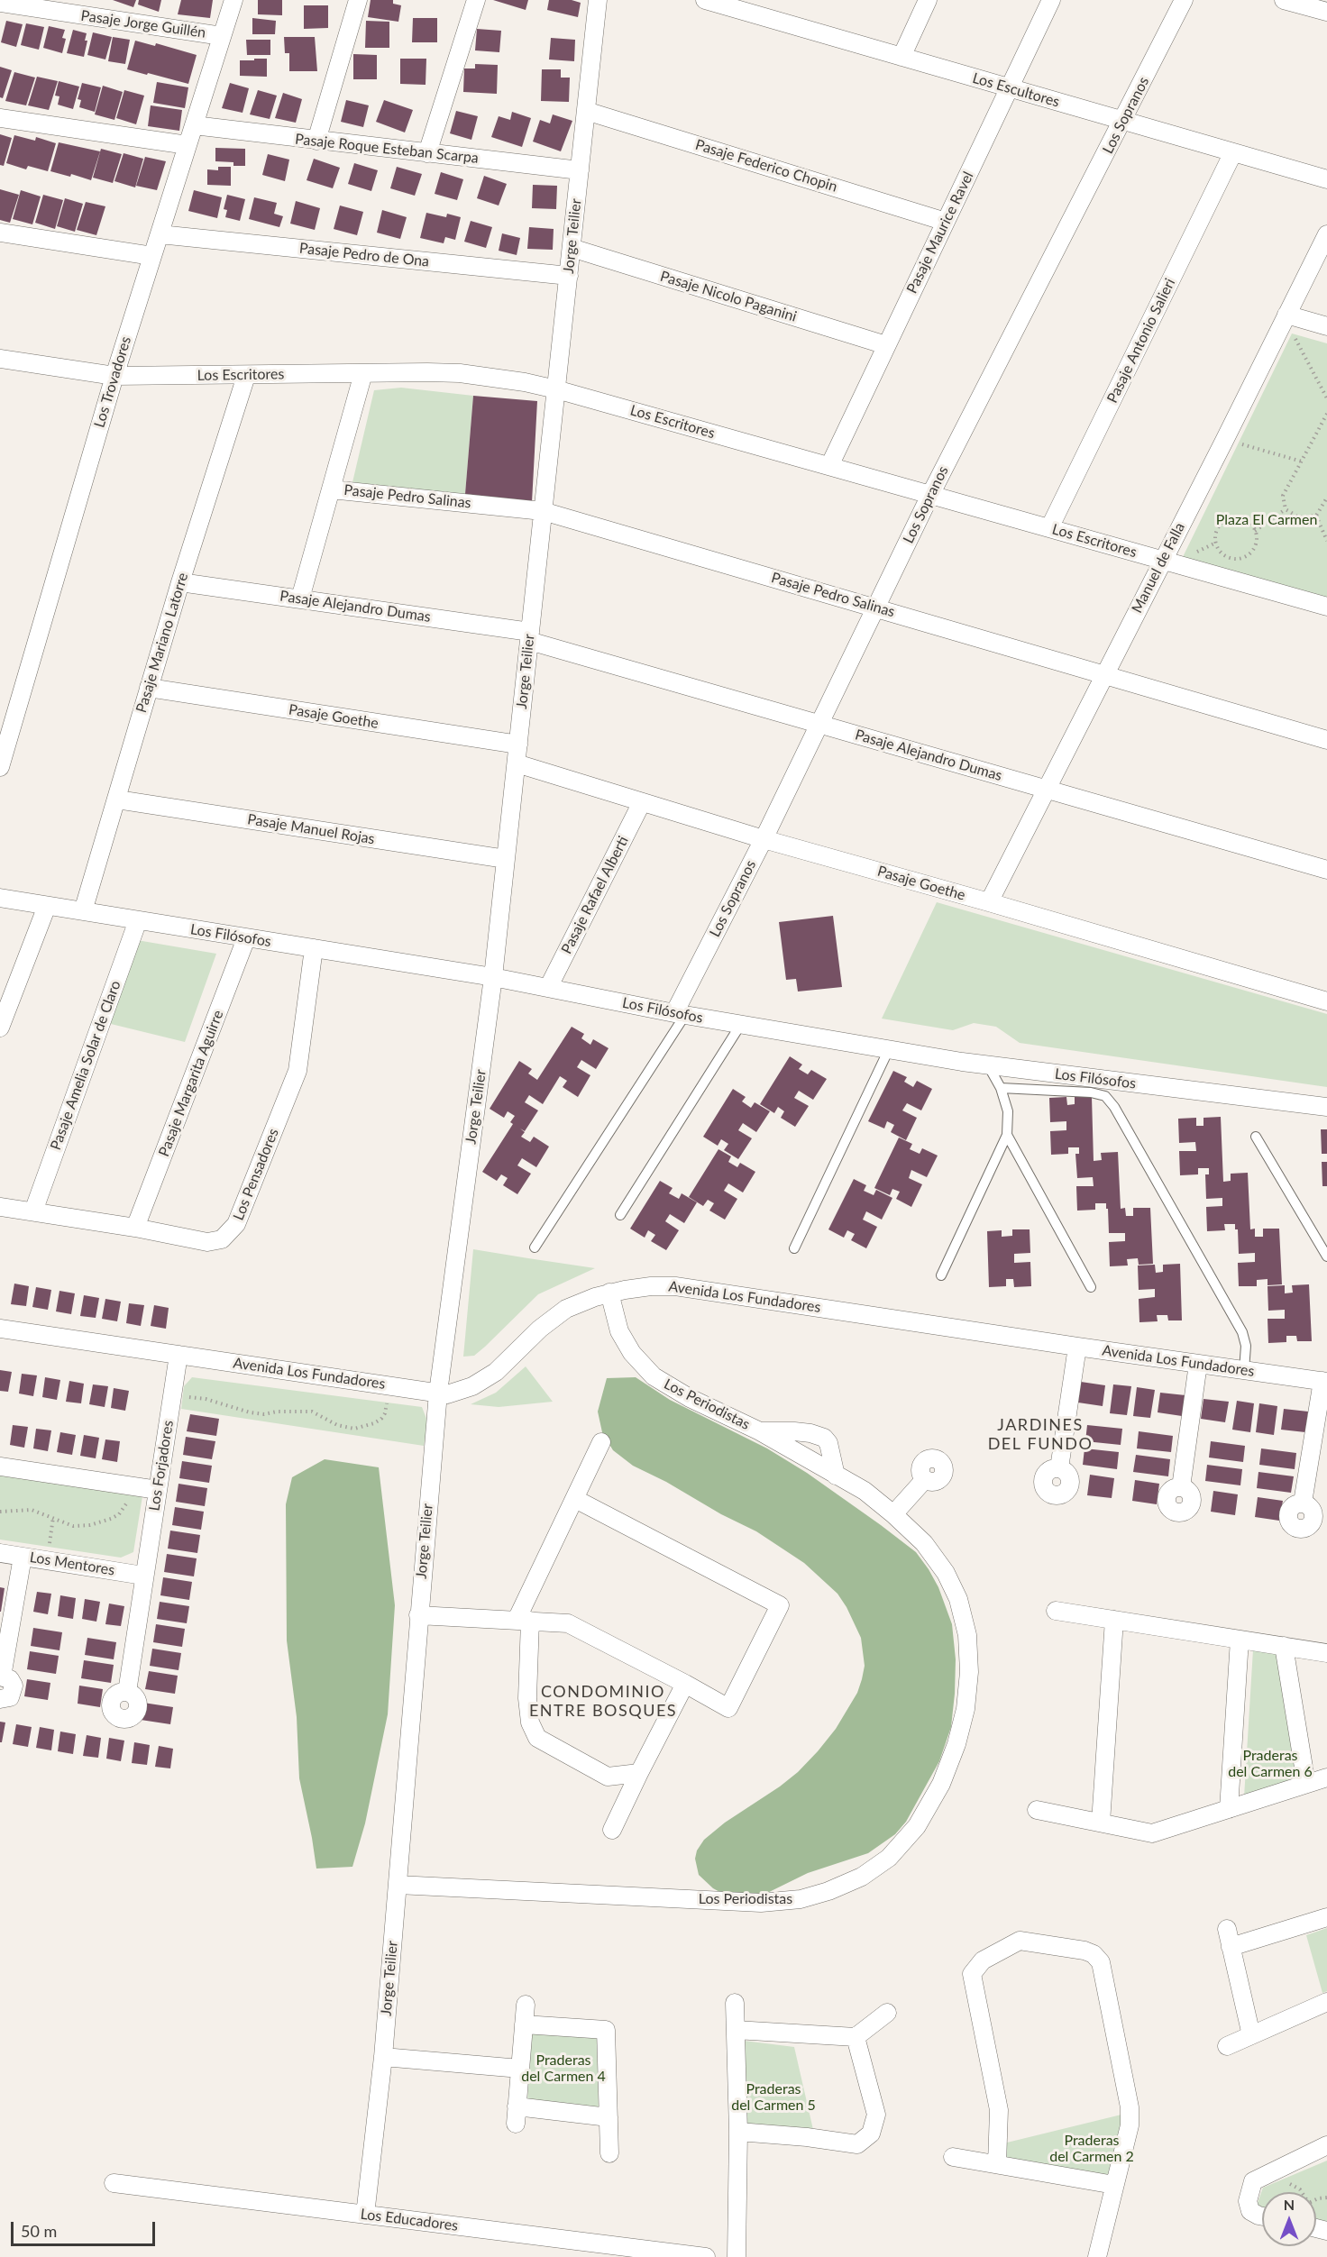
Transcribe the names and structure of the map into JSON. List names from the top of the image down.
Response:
{
  "streets": {
    "street": [
      "Pasaje Jorge Guillén",
      "Los Escultores",
      "Los Sopranos",
      "Pasaje Roque Esteban Scarpa",
      "Pasaje Federico Chopin",
      "Pasaje Maurice Ravel",
      "Jorge Teilier",
      "Pasaje Pedro de Ona",
      "Pasaje Nicolo Paganini",
      "Pasaje Antonio Salieri",
      "Los Escritores",
      "Los Trovadores",
      "Pasaje Pedro Salinas",
      "Manuel de Falla",
      "Pasaje Alejandro Dumas",
      "Pasaje Mariano Latorre",
      "Pasaje Goethe",
      "Pasaje Manuel Rojas",
      "Pasaje Rafael Alberti",
      "Los Filósofos",
      "Pasaje Amelia Solar de Claro",
      "Pasaje Margarita Aguirre",
      "Los Pensadores",
      "Avenida Los Fundadores",
      "Los Periodistas",
      "Los Forjadores",
      "Los Mentores",
      "Los Educadores"
    ]
  },
  "crossings": [
    ["Pasaje Jorge Guillén", "Los Trovadores"],
    ["Los Escultores", "Los Sopranos"],
    ["Los Escultores", "Pasaje Maurice Ravel"],
    ["Los Escultores", "Pasaje Antonio Salieri"],
    ["Los Sopranos", "Los Escritores"],
    ["Los Sopranos", "Pasaje Pedro Salinas"],
    ["Los Sopranos", "Pasaje Alejandro Dumas"],
    ["Los Sopranos", "Pasaje Goethe"],
    ["Los Sopranos", "Los Filósofos"],
    ["Pasaje Roque Esteban Scarpa", "Jorge Teilier"],
    ["Pasaje Roque Esteban Scarpa", "Los Trovadores"],
    ["Pasaje Federico Chopin", "Pasaje Maurice Ravel"],
    ["Pasaje Federico Chopin", "Jorge Teilier"],
    ["Pasaje Maurice Ravel", "Pasaje Nicolo Paganini"],
    ["Pasaje Maurice Ravel", "Los Escritores"],
    ["Jorge Teilier", "Pasaje Pedro de Ona"],
    ["Jorge Teilier", "Pasaje Nicolo Paganini"],
    ["Jorge Teilier", "Los Escritores"],
    ["Jorge Teilier", "Pasaje Pedro Salinas"],
    ["Jorge Teilier", "Pasaje Alejandro Dumas"],
    ["Jorge Teilier", "Pasaje Goethe"],
    ["Jorge Teilier", "Pasaje Manuel Rojas"],
    ["Jorge Teilier", "Los Filósofos"],
    ["Jorge Teilier", "Avenida Los Fundadores"],
    ["Jorge Teilier", "Los Periodistas"],
    ["Jorge Teilier", "Los Educadores"],
    ["Pasaje Pedro de Ona", "Los Trovadores"],
    ["Pasaje Antonio Salieri", "Los Escritores"],
    ["Los Escritores", "Los Trovadores"],
    ["Los Escritores", "Manuel de Falla"],
    ["Los Escritores", "Pasaje Mariano Latorre"],
    ["Pasaje Pedro Salinas", "Manuel de Falla"],
    ["Manuel de Falla", "Pasaje Alejandro Dumas"],
    ["Manuel de Falla", "Pasaje Goethe"],
    ["Pasaje Alejandro Dumas", "Pasaje Mariano Latorre"],
    ["Pasaje Mariano Latorre", "Pasaje Goethe"],
    ["Pasaje Mariano Latorre", "Pasaje Manuel Rojas"],
    ["Pasaje Mariano Latorre", "Los Filósofos"],
    ["Pasaje Goethe", "Pasaje Rafael Alberti"],
    ["Pasaje Rafael Alberti", "Los Filósofos"],
    ["Los Filósofos", "Pasaje Amelia Solar de Claro"],
    ["Los Filósofos", "Pasaje Margarita Aguirre"],
    ["Los Filósofos", "Los Pensadores"],
    ["Pasaje Amelia Solar de Claro", "Los Pensadores"],
    ["Pasaje Margarita Aguirre", "Los Pensadores"],
    ["Avenida Los Fundadores", "Los Periodistas"],
    ["Avenida Los Fundadores", "Los Forjadores"],
    ["Los Forjadores", "Los Mentores"]
  ],
  "districts": ["JARDINES DEL FUNDO", "CONDOMINIO ENTRE BOSQUES"],
  "parks": [
    "Plaza El Carmen",
    "Praderas del Carmen 6",
    "Praderas del Carmen 4",
    "Praderas del Carmen 5",
    "Praderas del Carmen 2"
  ],
  "scale_bar": "50 m",
  "north": "top"
}
